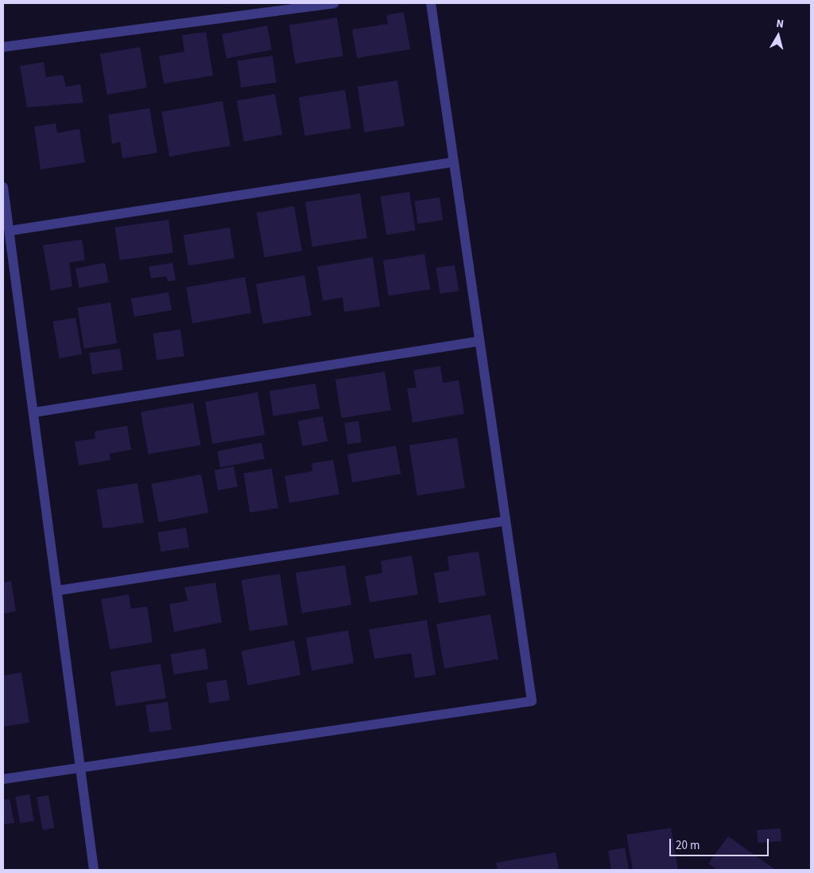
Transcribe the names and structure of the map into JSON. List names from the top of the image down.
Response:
{
  "scale_bar": "20 m",
  "north": "top"
}
